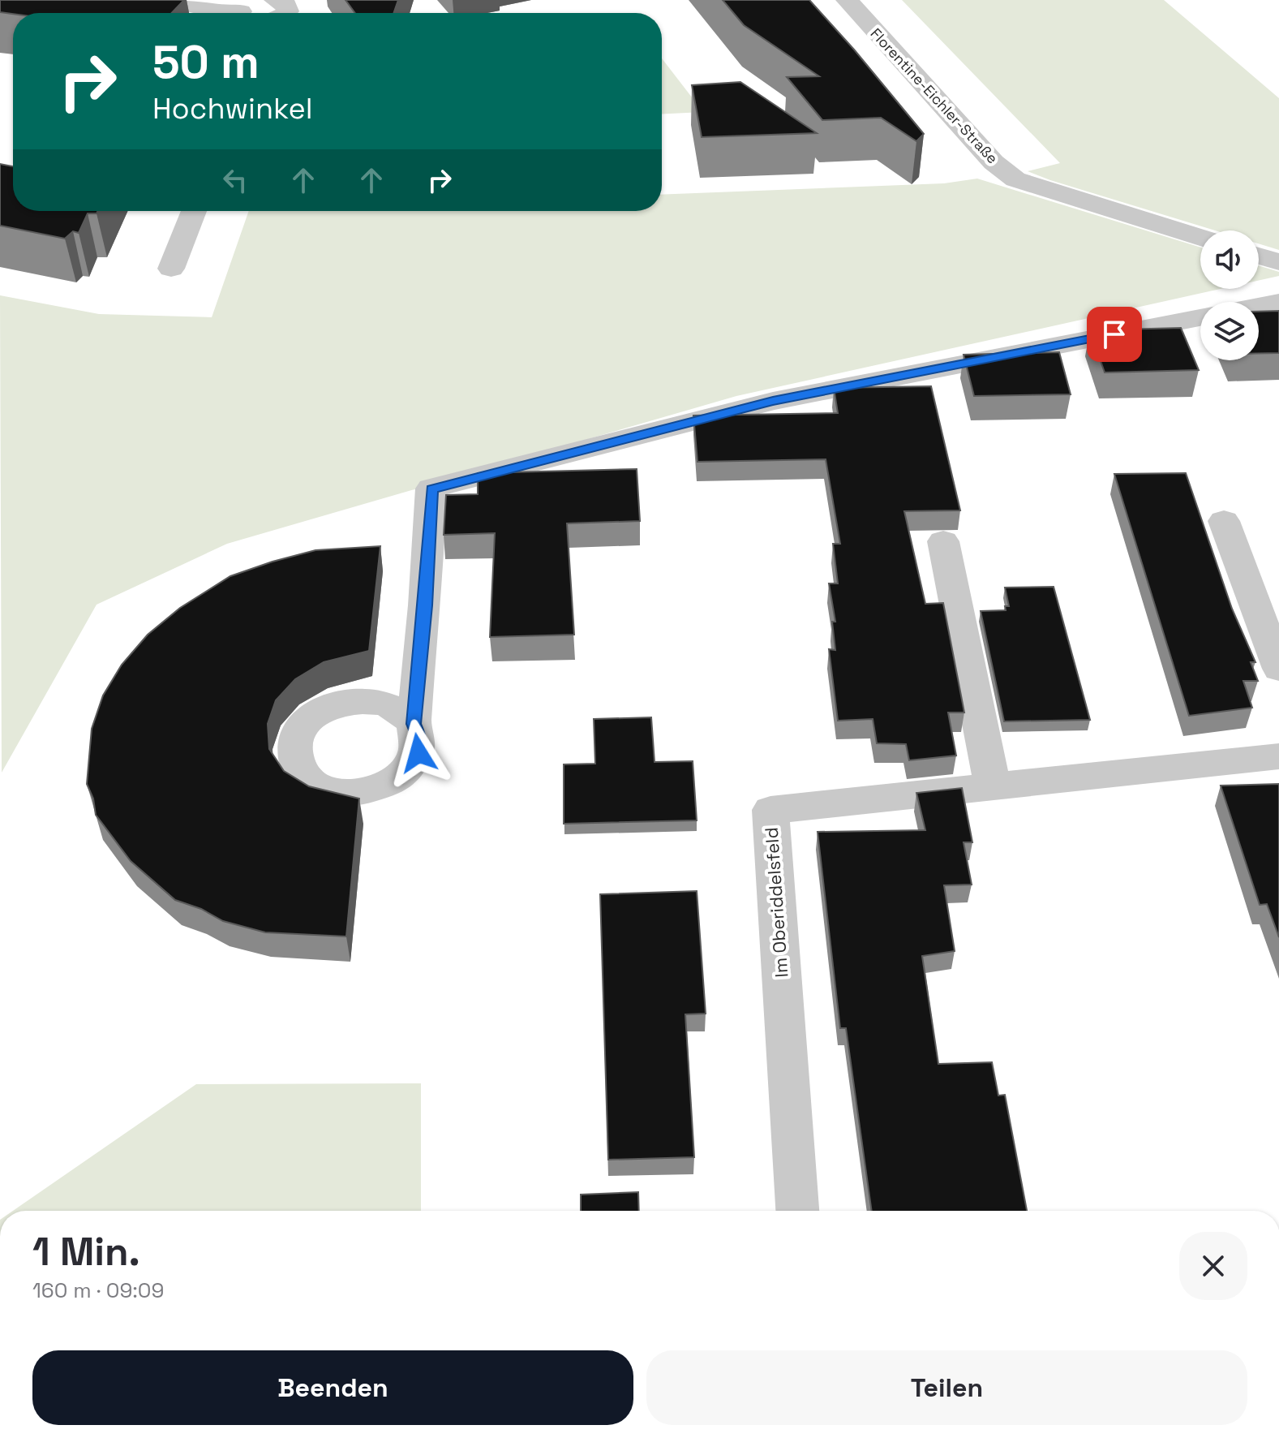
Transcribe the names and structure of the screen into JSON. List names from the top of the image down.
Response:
{
  "streets": {
    "street": ["Florentine-Eichler-Straße", "Im Oberiddelsfeld"]
  },
  "page": {
    "turn": ["50 m", "Hochwinkel"],
    "heading": ["1 Min.", "160 m · 09:09"],
    "buttons": ["Beenden", "Teilen"]
  }
}
